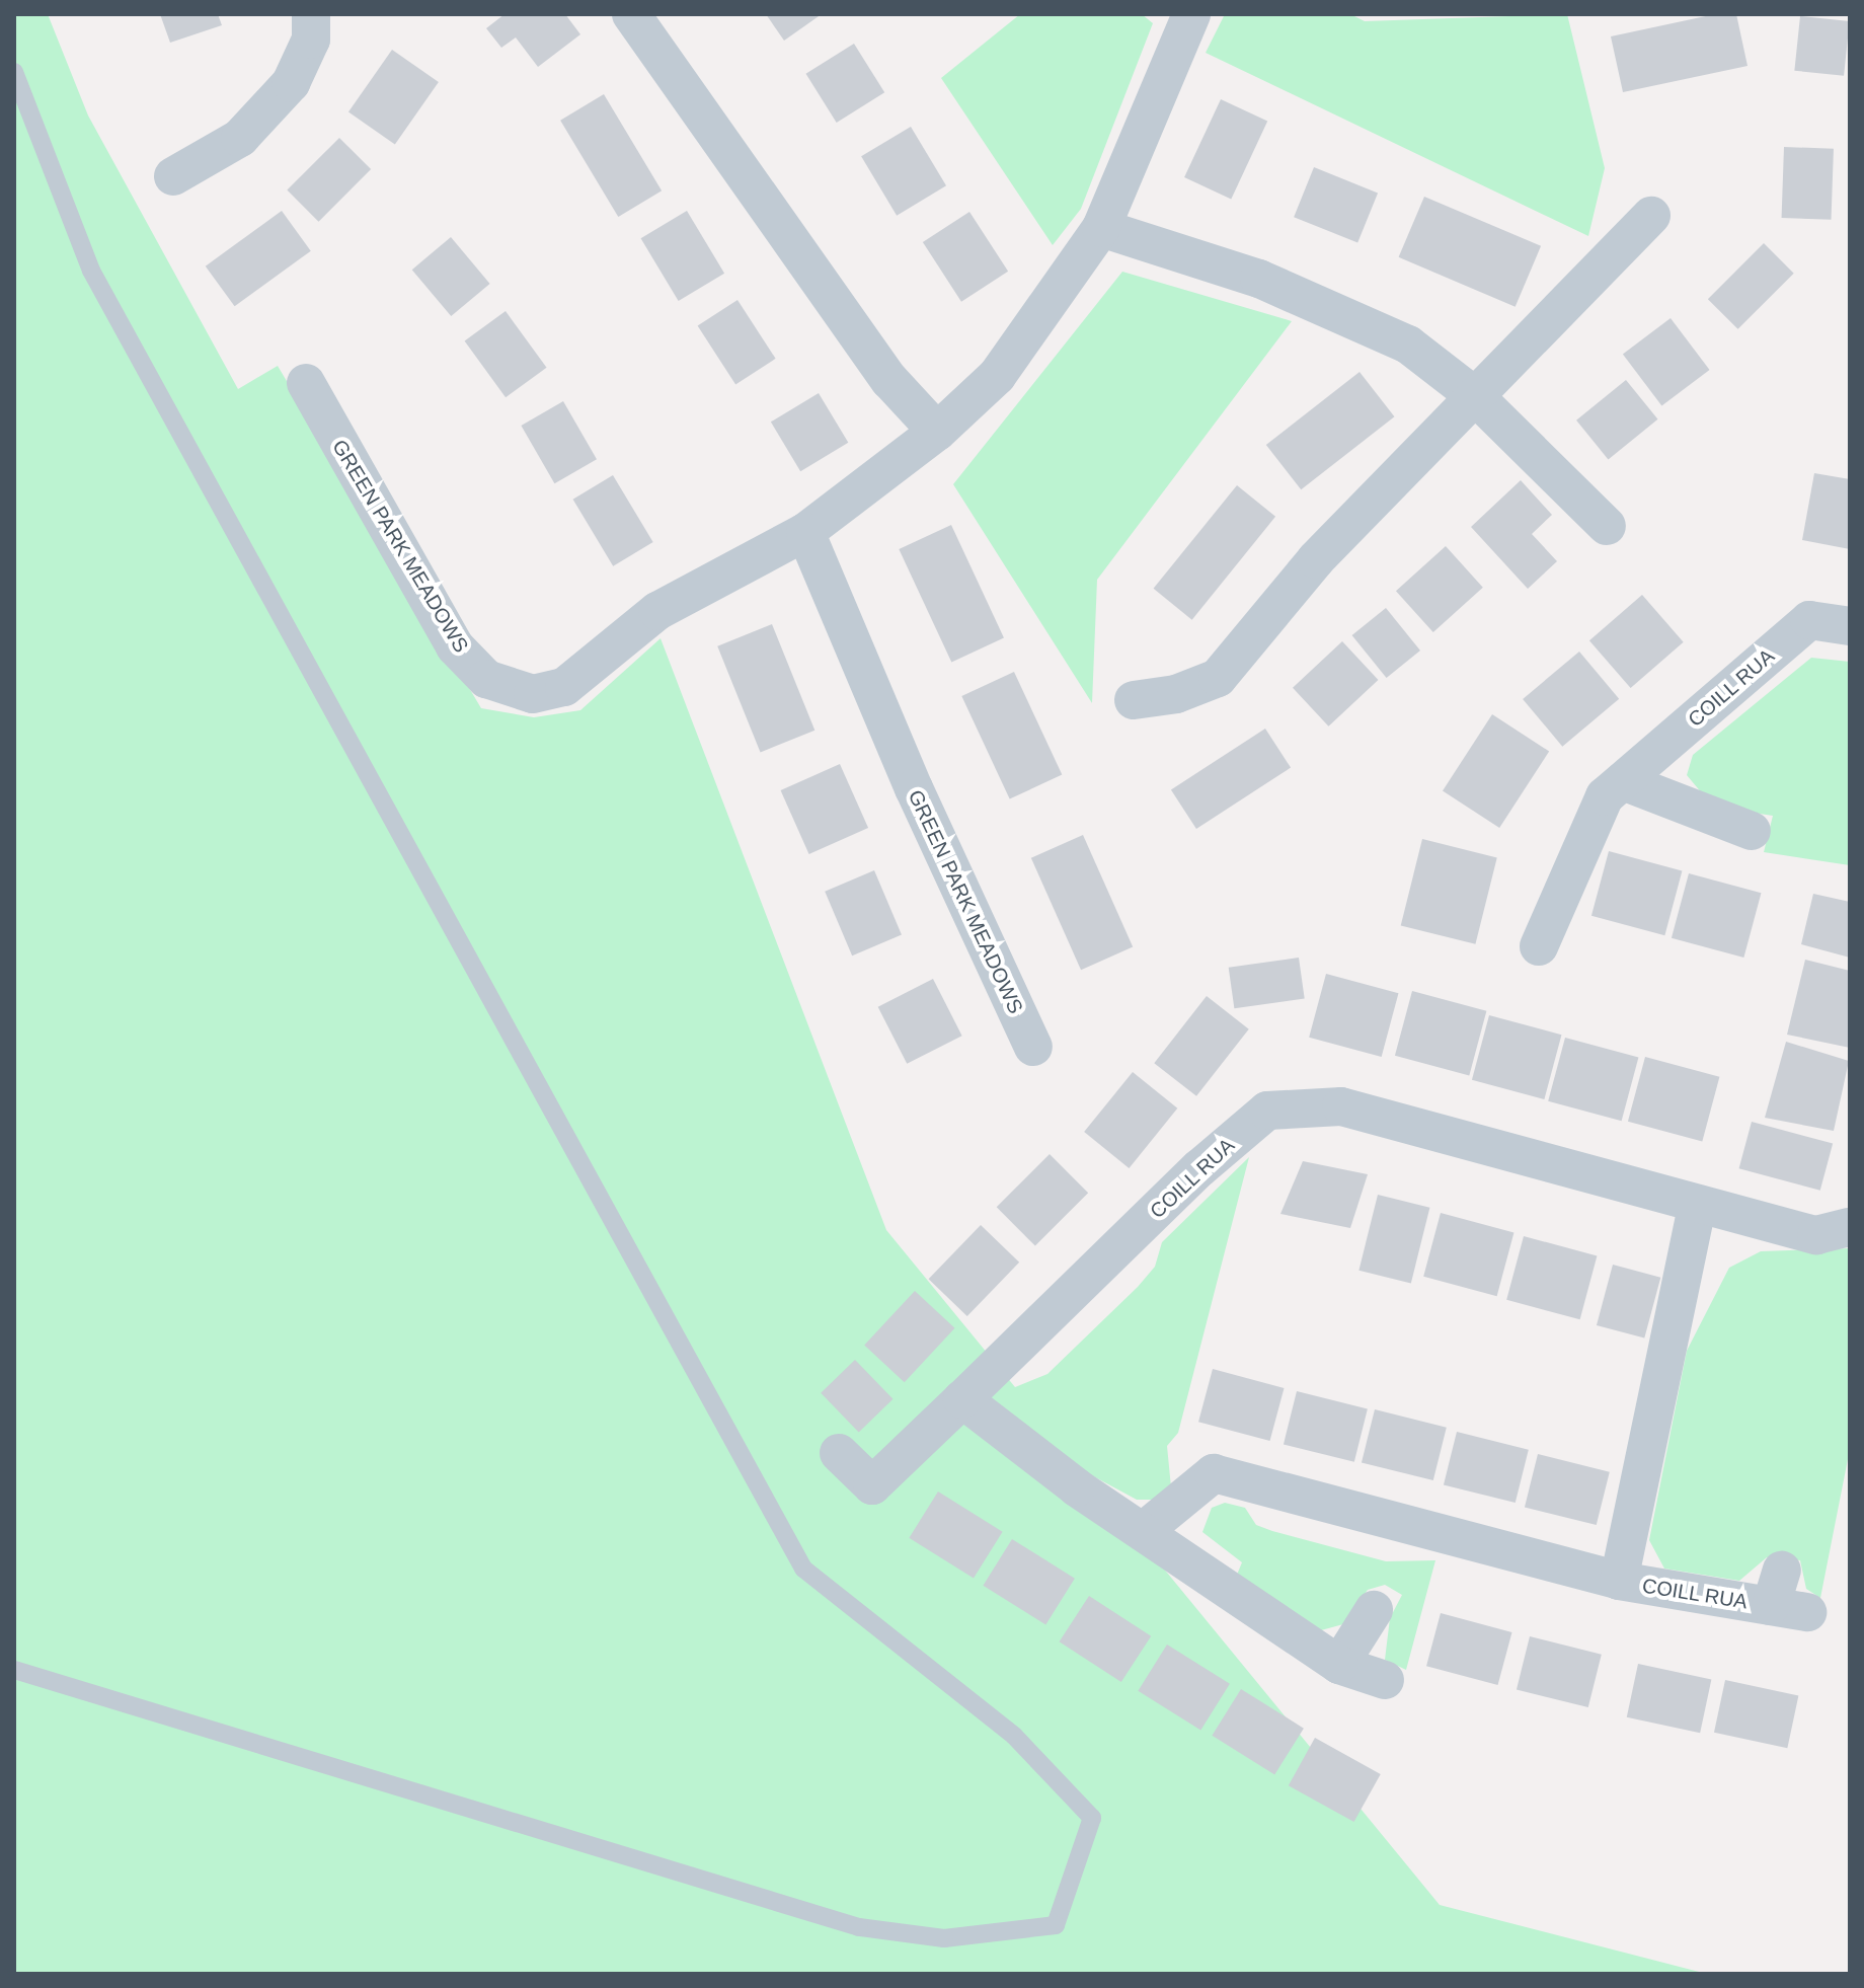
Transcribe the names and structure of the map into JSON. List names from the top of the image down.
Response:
{
  "streets": {
    "street": ["GREEN PARK MEADOWS", "COILL RUA"]
  }
}
